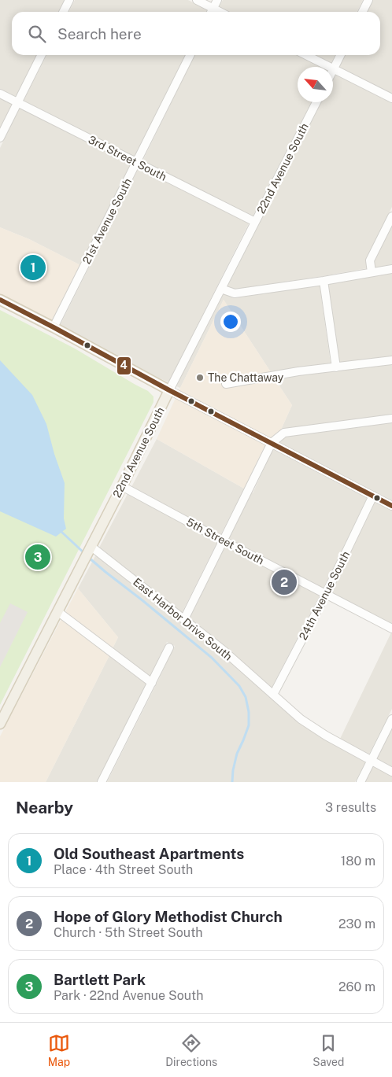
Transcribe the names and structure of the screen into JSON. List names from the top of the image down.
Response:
{
  "streets": {
    "main road": ["22nd Avenue South"],
    "street": [
      "3rd Street South",
      "21st Avenue South",
      "5th Street South",
      "24th Avenue South",
      "East Harbor Drive South"
    ]
  },
  "crossings": [
    ["3rd Street South", "22nd Avenue South"],
    ["3rd Street South", "21st Avenue South"],
    ["22nd Avenue South", "5th Street South"],
    ["22nd Avenue South", "East Harbor Drive South"],
    ["5th Street South", "24th Avenue South"],
    ["24th Avenue South", "East Harbor Drive South"]
  ],
  "places": ["The Chattaway"],
  "lines": ["transit line 4"],
  "north": "top left",
  "page": {
    "search": "Search here",
    "pins": ["1", "3", "2"],
    "heading": ["Nearby", "3 results"],
    "list": [
      {
        "mark": "1",
        "name": "Old Southeast Apartments",
        "note": "Place · 4th Street South",
        "value": "180 m"
      },
      {
        "mark": "2",
        "name": "Hope of Glory Methodist Church",
        "note": "Church · 5th Street South",
        "value": "230 m"
      },
      {
        "mark": "3",
        "name": "Bartlett Park",
        "note": "Park · 22nd Avenue South",
        "value": "260 m"
      }
    ],
    "nav": ["Map", "Directions", "Saved"]
  }
}
